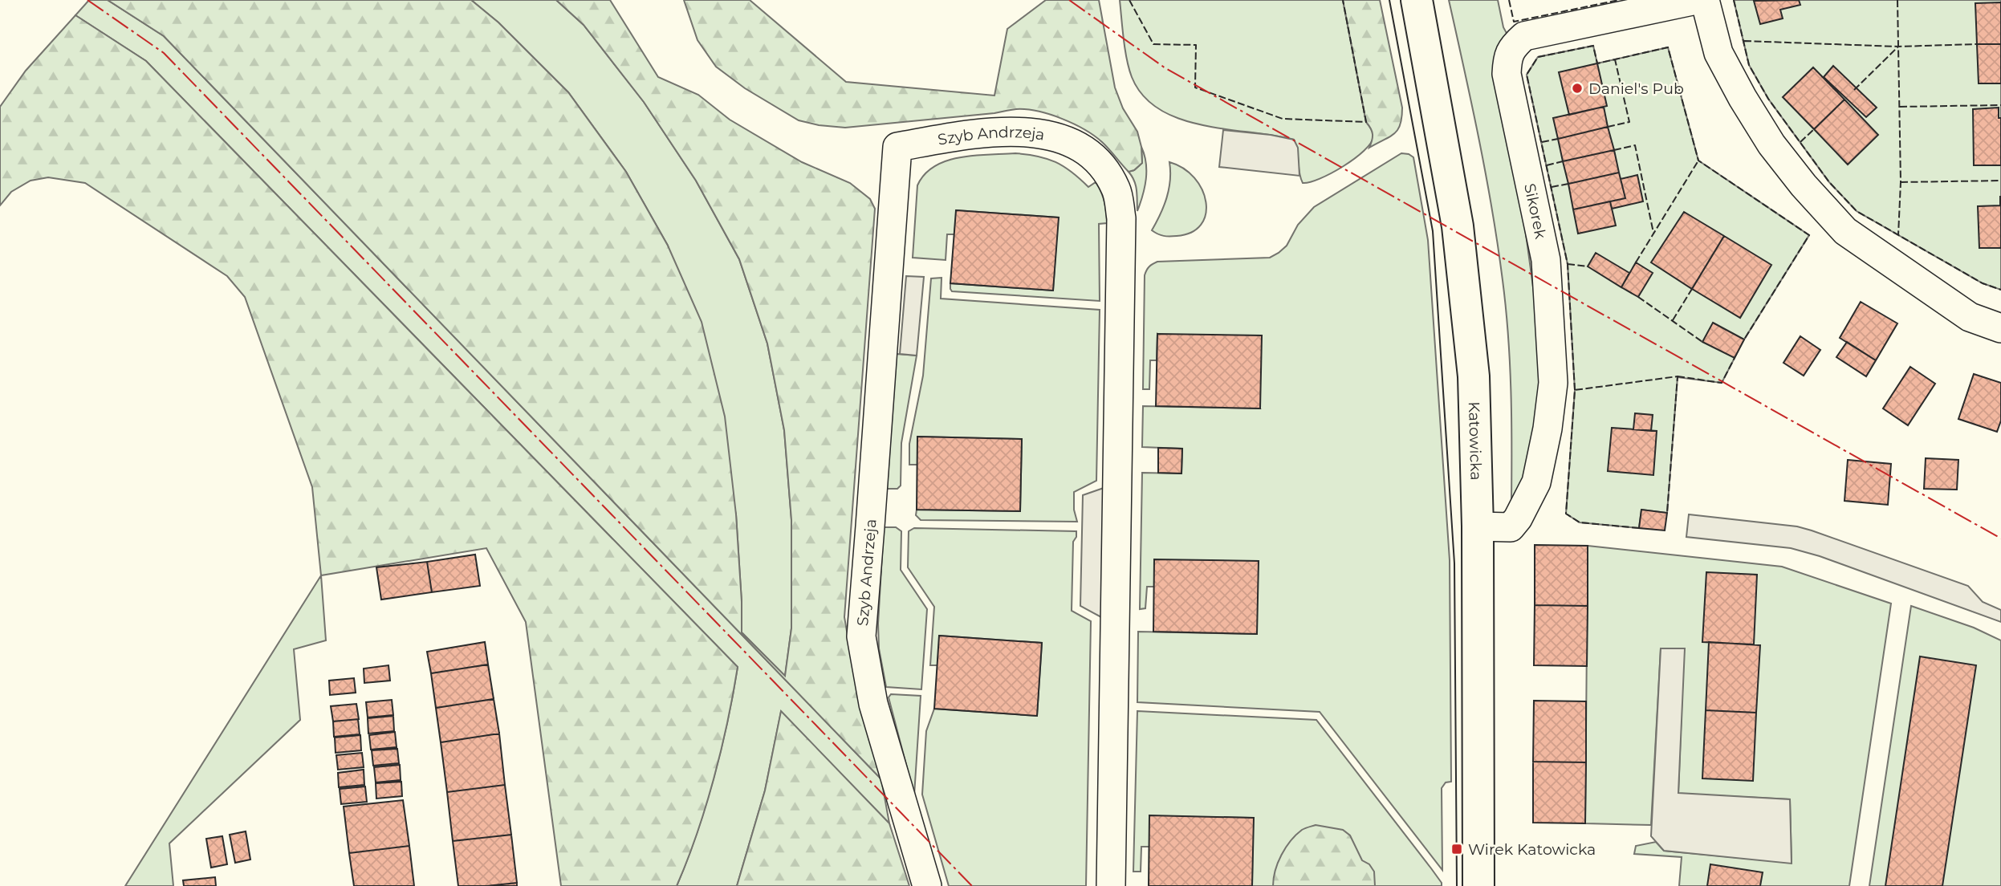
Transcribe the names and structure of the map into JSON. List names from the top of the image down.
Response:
{
  "streets": {
    "street": ["Szyb Andrzeja", "Sikorek", "Katowicka"]
  },
  "crossings": [
    ["Sikorek", "Katowicka"]
  ],
  "places": {
    "other": ["Daniel's Pub"],
    "transit": ["Wirek Katowicka"]
  }
}
